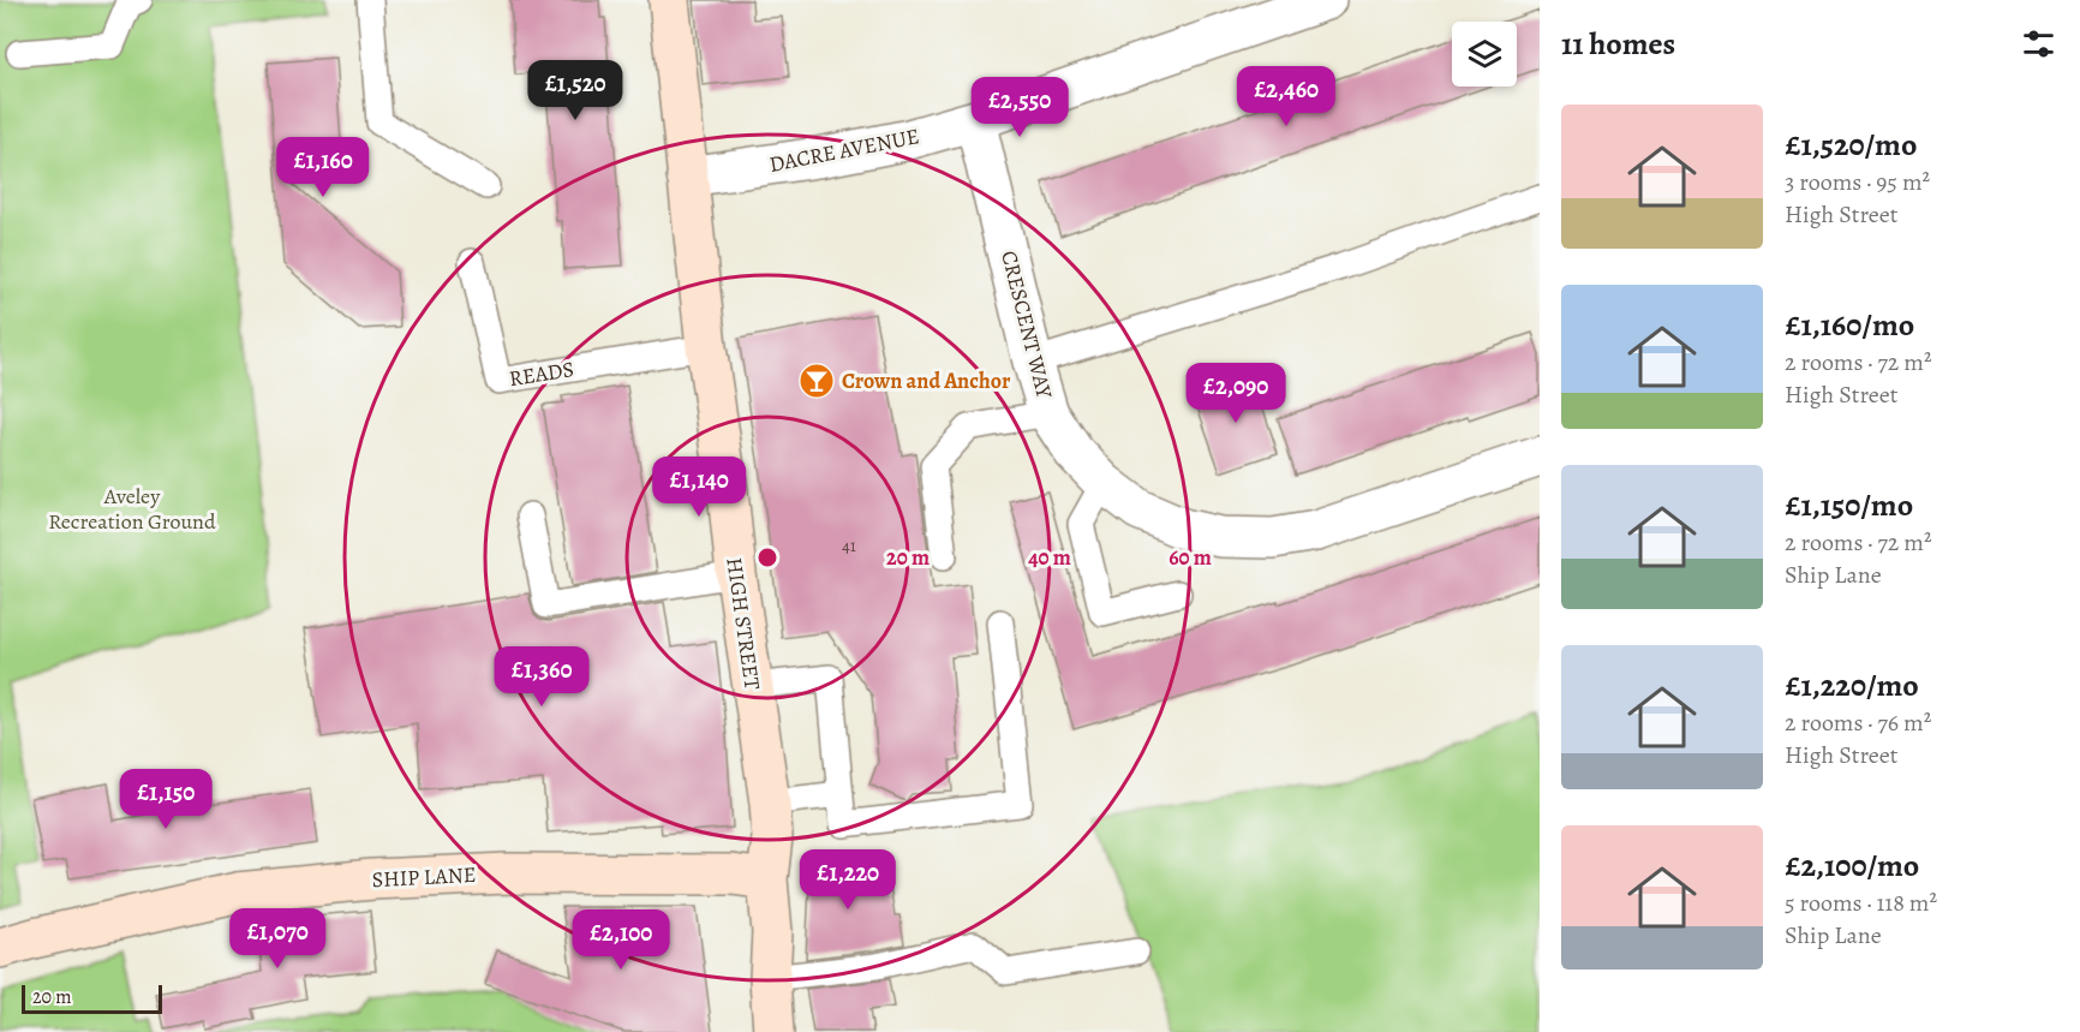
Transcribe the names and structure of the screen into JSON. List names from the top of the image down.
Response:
{
  "streets": {
    "street": [
      "DACRE AVENUE",
      "CRESCENT WAY",
      "HIGH STREET",
      "SHIP LANE"
    ],
    "lane": ["READS"]
  },
  "crossings": [
    ["DACRE AVENUE", "CRESCENT WAY"],
    ["DACRE AVENUE", "HIGH STREET"],
    ["READS", "HIGH STREET"],
    ["HIGH STREET", "SHIP LANE"]
  ],
  "parks": ["Aveley Recreation Ground"],
  "places": {
    "bar": ["Crown and Anchor"]
  },
  "house_numbers": ["41"],
  "scale_bar": "20 m",
  "page": {
    "heading": "11 homes",
    "price": [
      "£1,520",
      "£2,460",
      "£2,550",
      "£1,160",
      "£2,090",
      "£1,140",
      "£1,360",
      "£1,150",
      "£1,220",
      "£1,070",
      "£2,100"
    ],
    "list": [
      {
        "name": "£1,520/mo",
        "note": "3 rooms · 95 m² · High Street"
      },
      {
        "name": "£1,160/mo",
        "note": "2 rooms · 72 m² · High Street"
      },
      {
        "name": "£1,150/mo",
        "note": "2 rooms · 72 m² · Ship Lane"
      },
      {
        "name": "£1,220/mo",
        "note": "2 rooms · 76 m² · High Street"
      },
      {
        "name": "£2,100/mo",
        "note": "5 rooms · 118 m² · Ship Lane"
      }
    ],
    "scale": "20 m"
  },
  "rings": ["20 m", "40 m", "60 m"]
}
